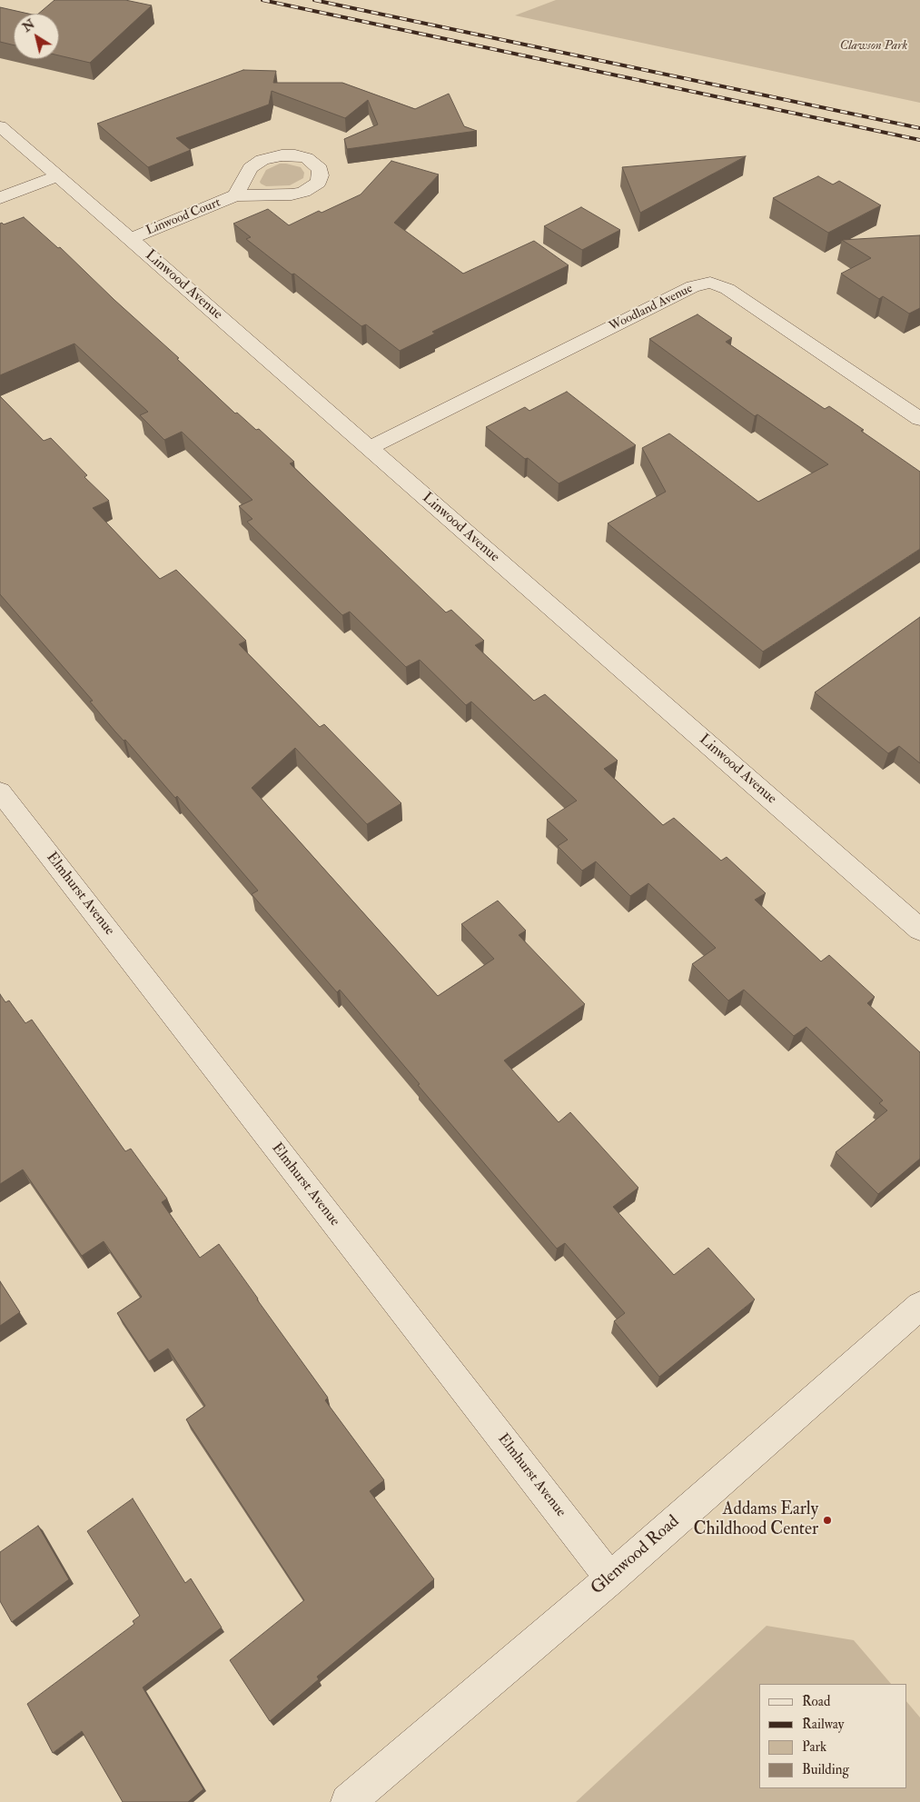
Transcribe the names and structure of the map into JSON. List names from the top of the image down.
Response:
{
  "streets": {
    "street": [
      "Linwood Court",
      "Linwood Avenue",
      "Woodland Avenue",
      "Elmhurst Avenue",
      "Glenwood Road"
    ]
  },
  "crossings": [
    ["Linwood Court", "Linwood Avenue"],
    ["Linwood Avenue", "Woodland Avenue"],
    ["Elmhurst Avenue", "Glenwood Road"]
  ],
  "parks": ["Clawson Park"],
  "places": ["Addams Early Childhood Center"],
  "legend": [
    "Road",
    "Railway",
    "Park",
    "Building"
  ],
  "north": "top left"
}
